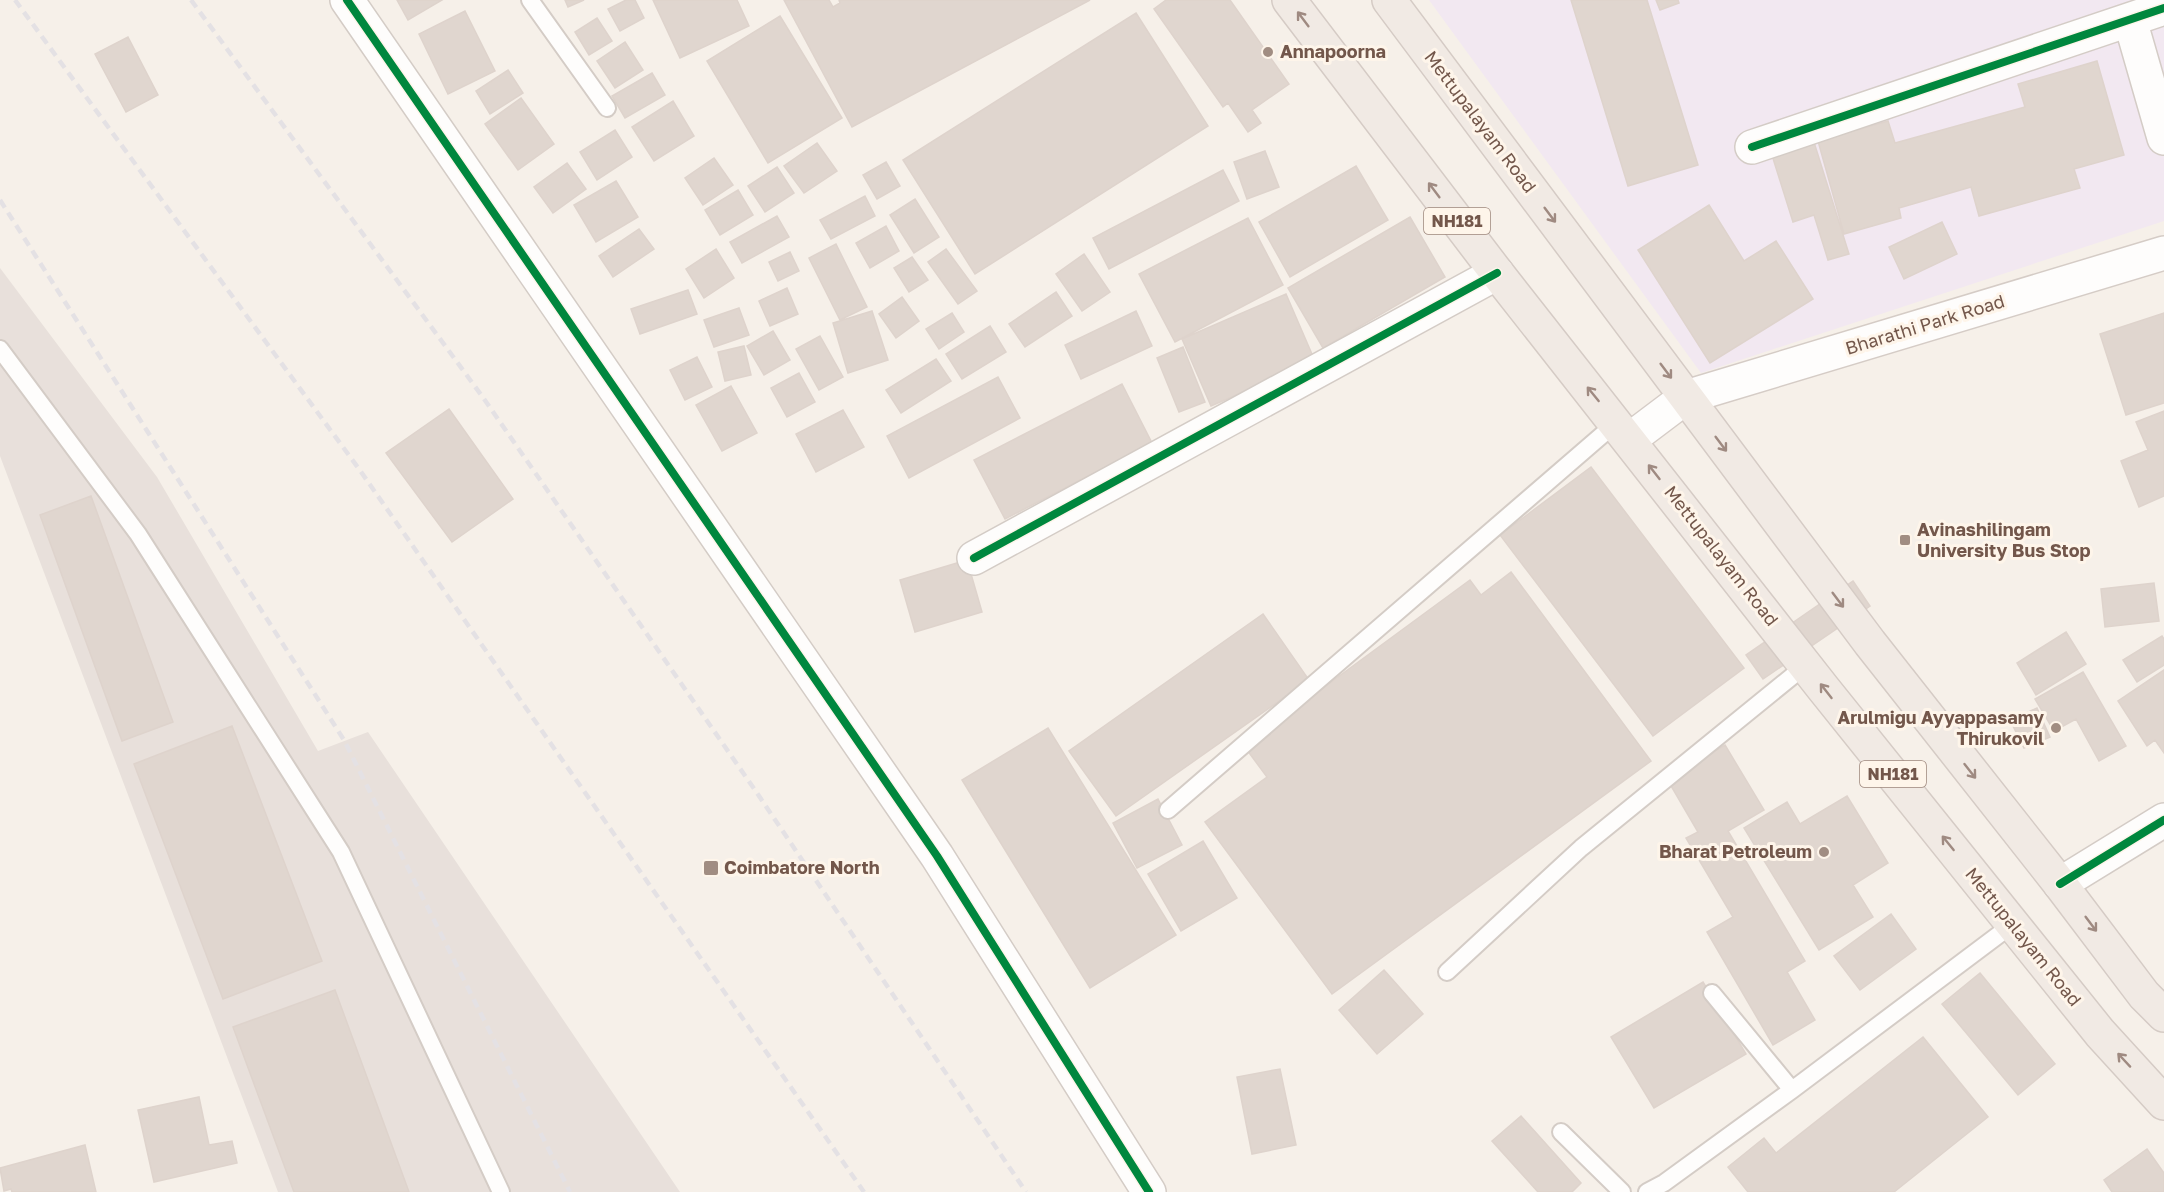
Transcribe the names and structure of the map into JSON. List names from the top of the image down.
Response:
{
  "streets": {
    "highway": ["Mettupalayam Road", "NH181"],
    "street": ["Bharathi Park Road"]
  },
  "crossings": [
    ["Mettupalayam Road", "Bharathi Park Road"]
  ],
  "places": {
    "other": ["Annapoorna", "Arulmigu Ayyappasamy Thirukovil", "Bharat Petroleum"],
    "transit": ["Avinashilingam University Bus Stop", "Coimbatore North"]
  }
}
